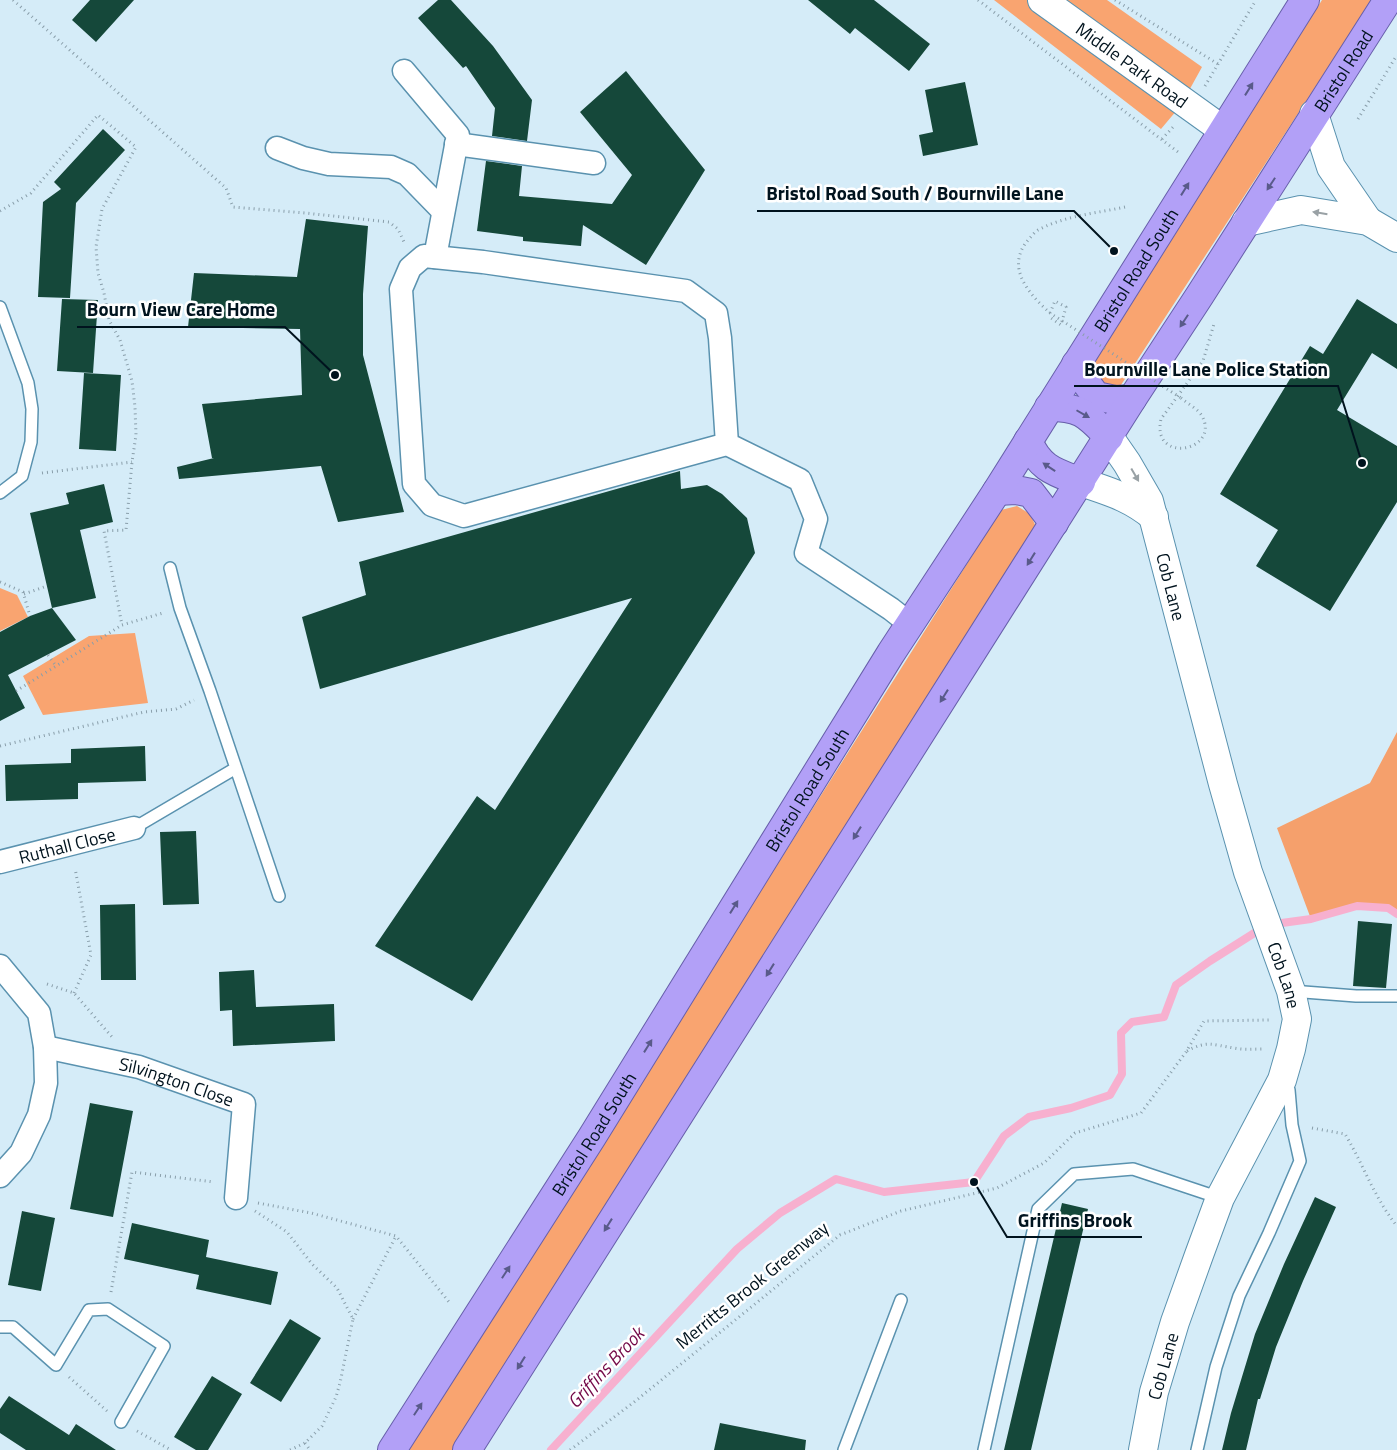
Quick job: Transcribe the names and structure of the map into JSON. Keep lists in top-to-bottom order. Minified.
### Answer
{"streets":{"highway":["Bristol Road","Bristol Road South"],"street":["Middle Park Road","Cob Lane","Ruthall Close","Silvington Close"],"path":["Merritts Brook Greenway"]},"crossings":[["Middle Park Road","Bristol Road South"],["Bristol Road South","Cob Lane"],["Cob Lane","Merritts Brook Greenway"]],"water":["Griffins Brook"],"places":["Bristol Road South / Bournville Lane","Bourn View Care Home","Bournville Lane Police Station","Griffins Brook"]}
